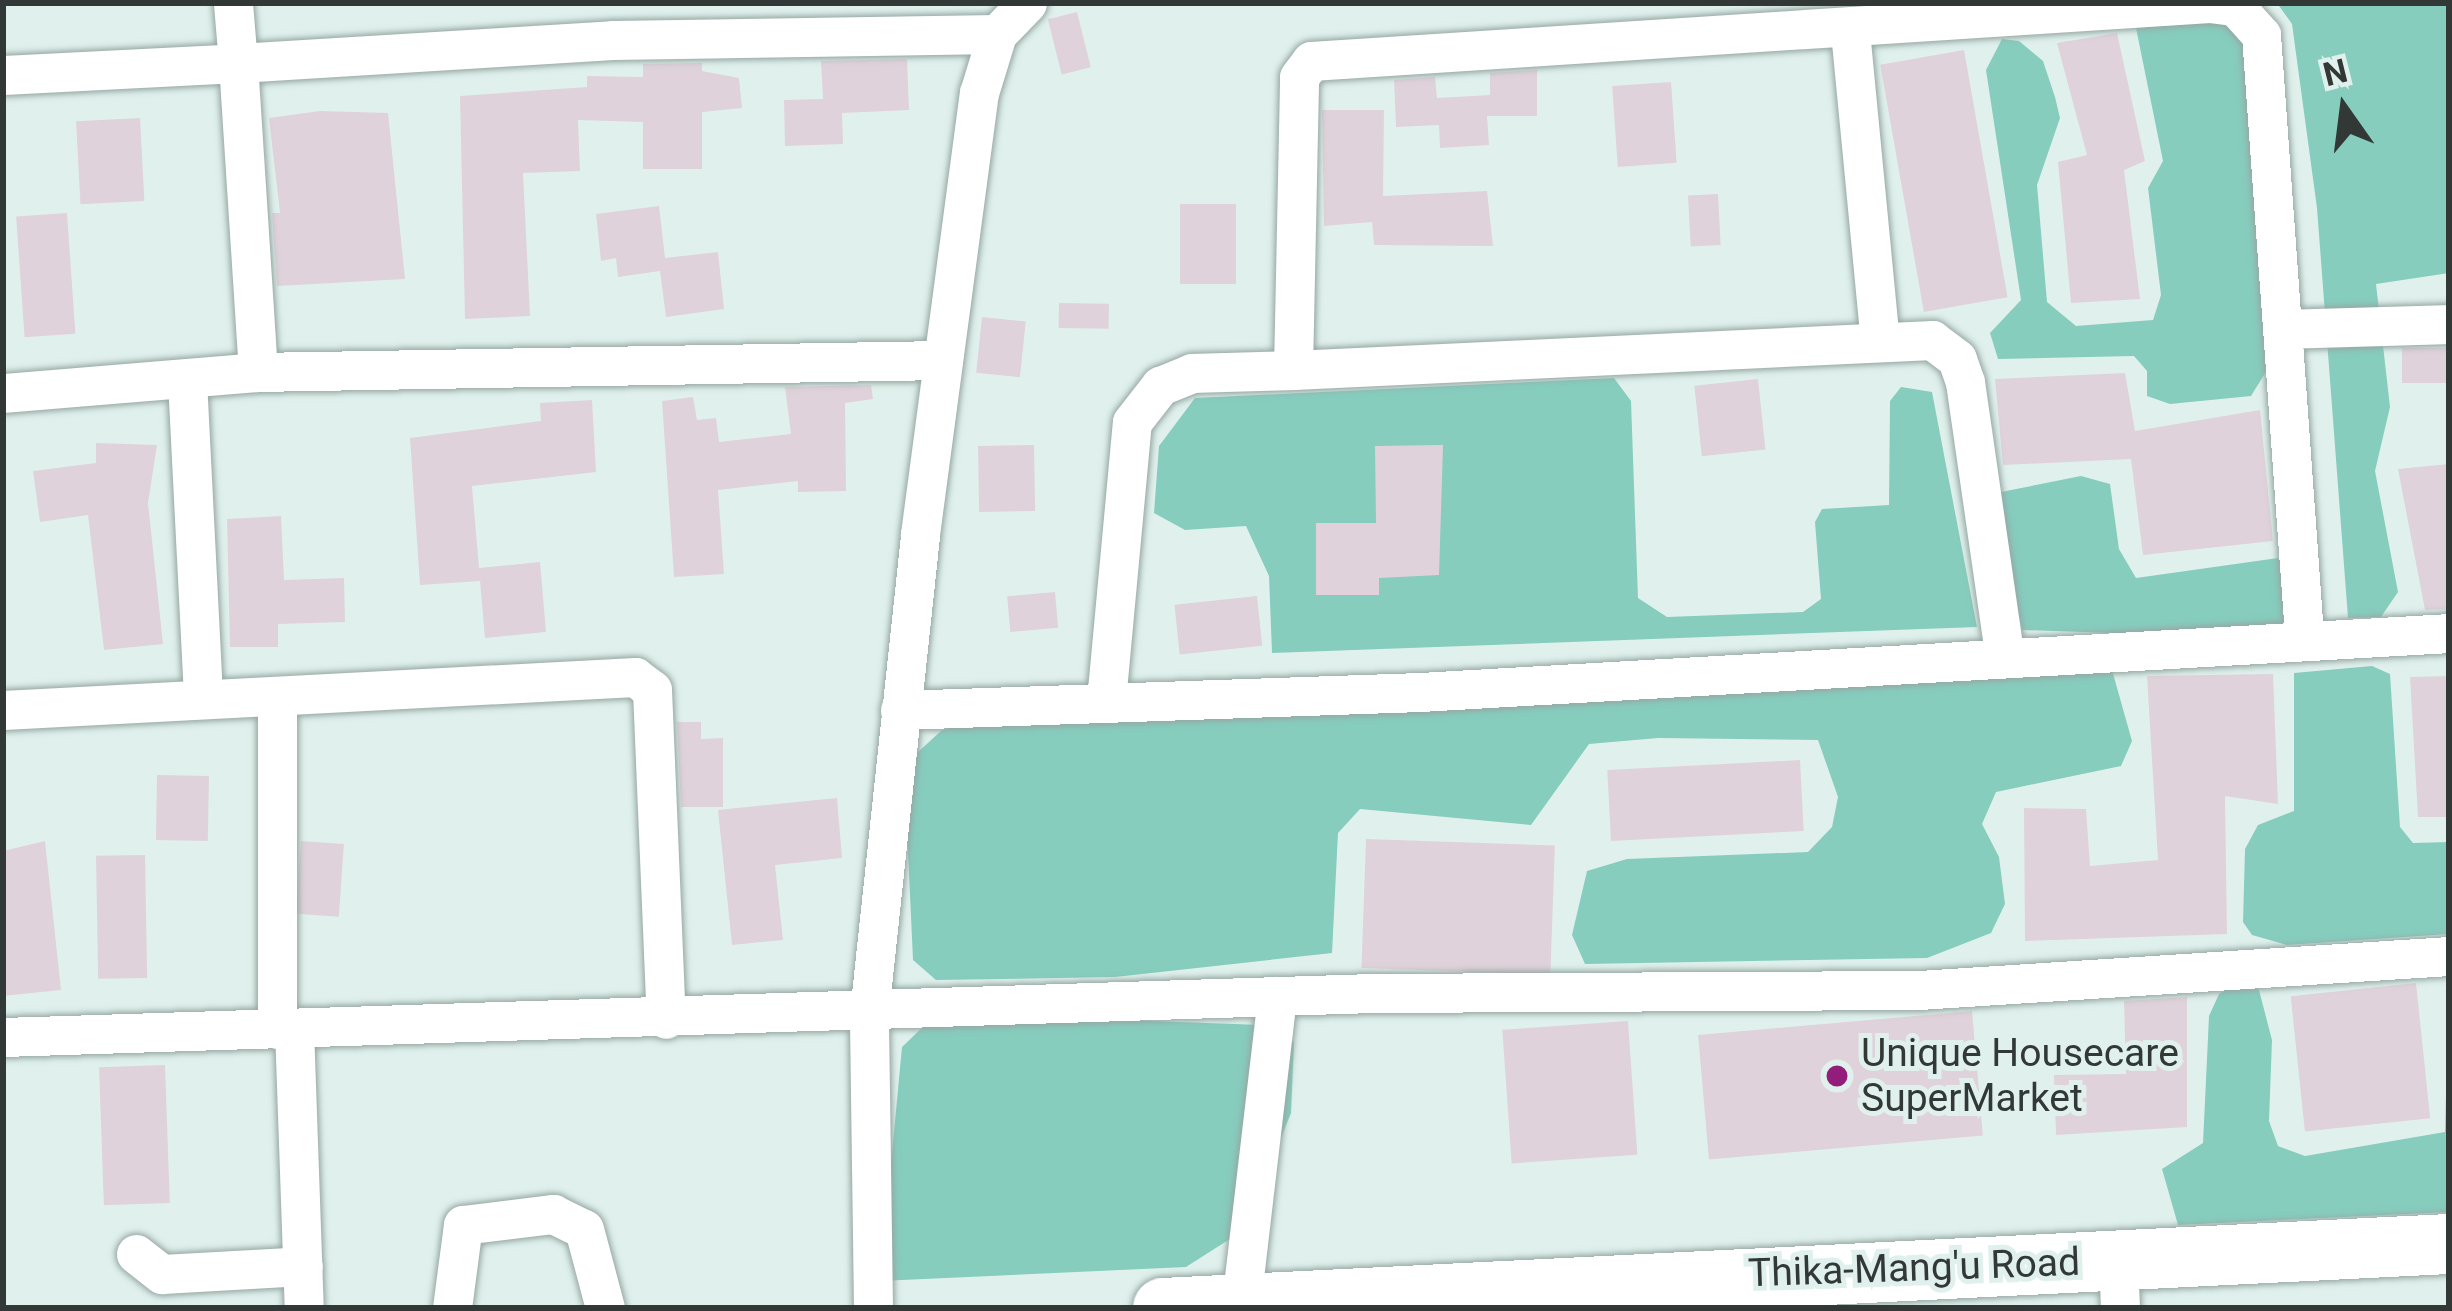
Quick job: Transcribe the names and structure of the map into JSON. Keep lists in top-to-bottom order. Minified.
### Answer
{"streets":{"highway":["Thika-Mang'u Road"]},"places":["Unique Housecare SuperMarket"],"north":"top"}
